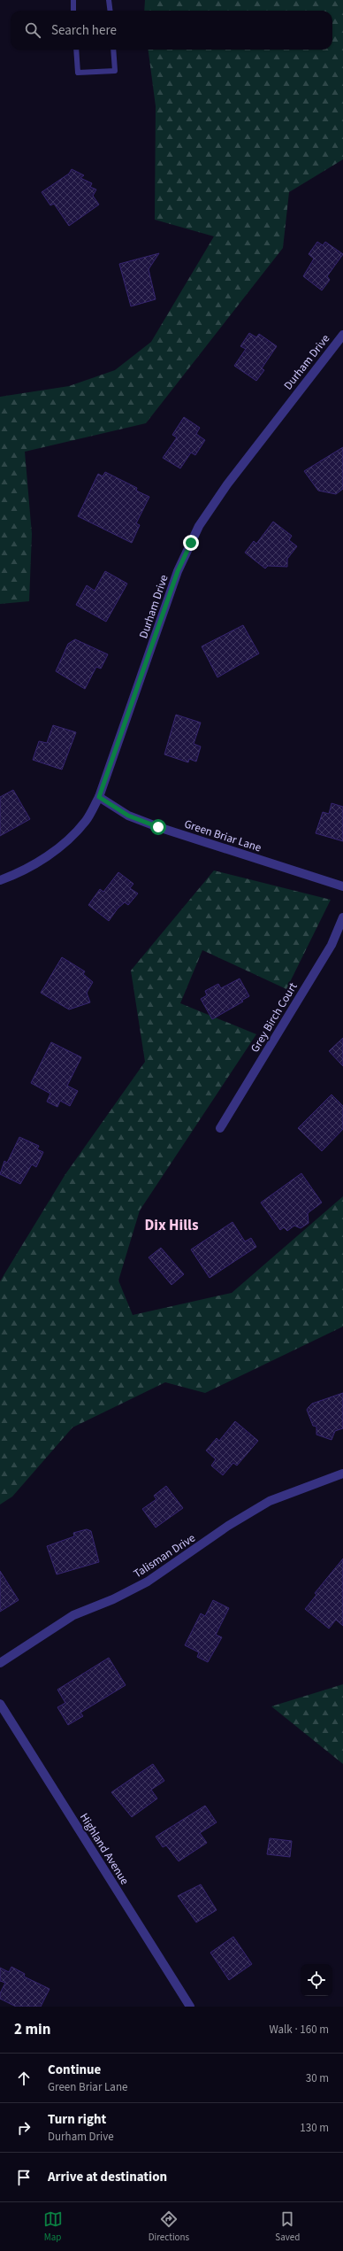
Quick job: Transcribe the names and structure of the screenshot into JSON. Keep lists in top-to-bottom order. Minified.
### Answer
{"streets":{"street":["Durham Drive","Green Briar Lane","Grey Birch Court","Talisman Drive","Highland Avenue"]},"crossings":[["Durham Drive","Green Briar Lane"]],"districts":["Dix Hills"],"page":{"search":"Search here","heading":["2 min","Walk · 160 m"],"list":[["Continue","Green Briar Lane","30 m"],["Turn right","Durham Drive","130 m"],"Arrive at destination"],"nav":["Map","Directions","Saved"]}}
